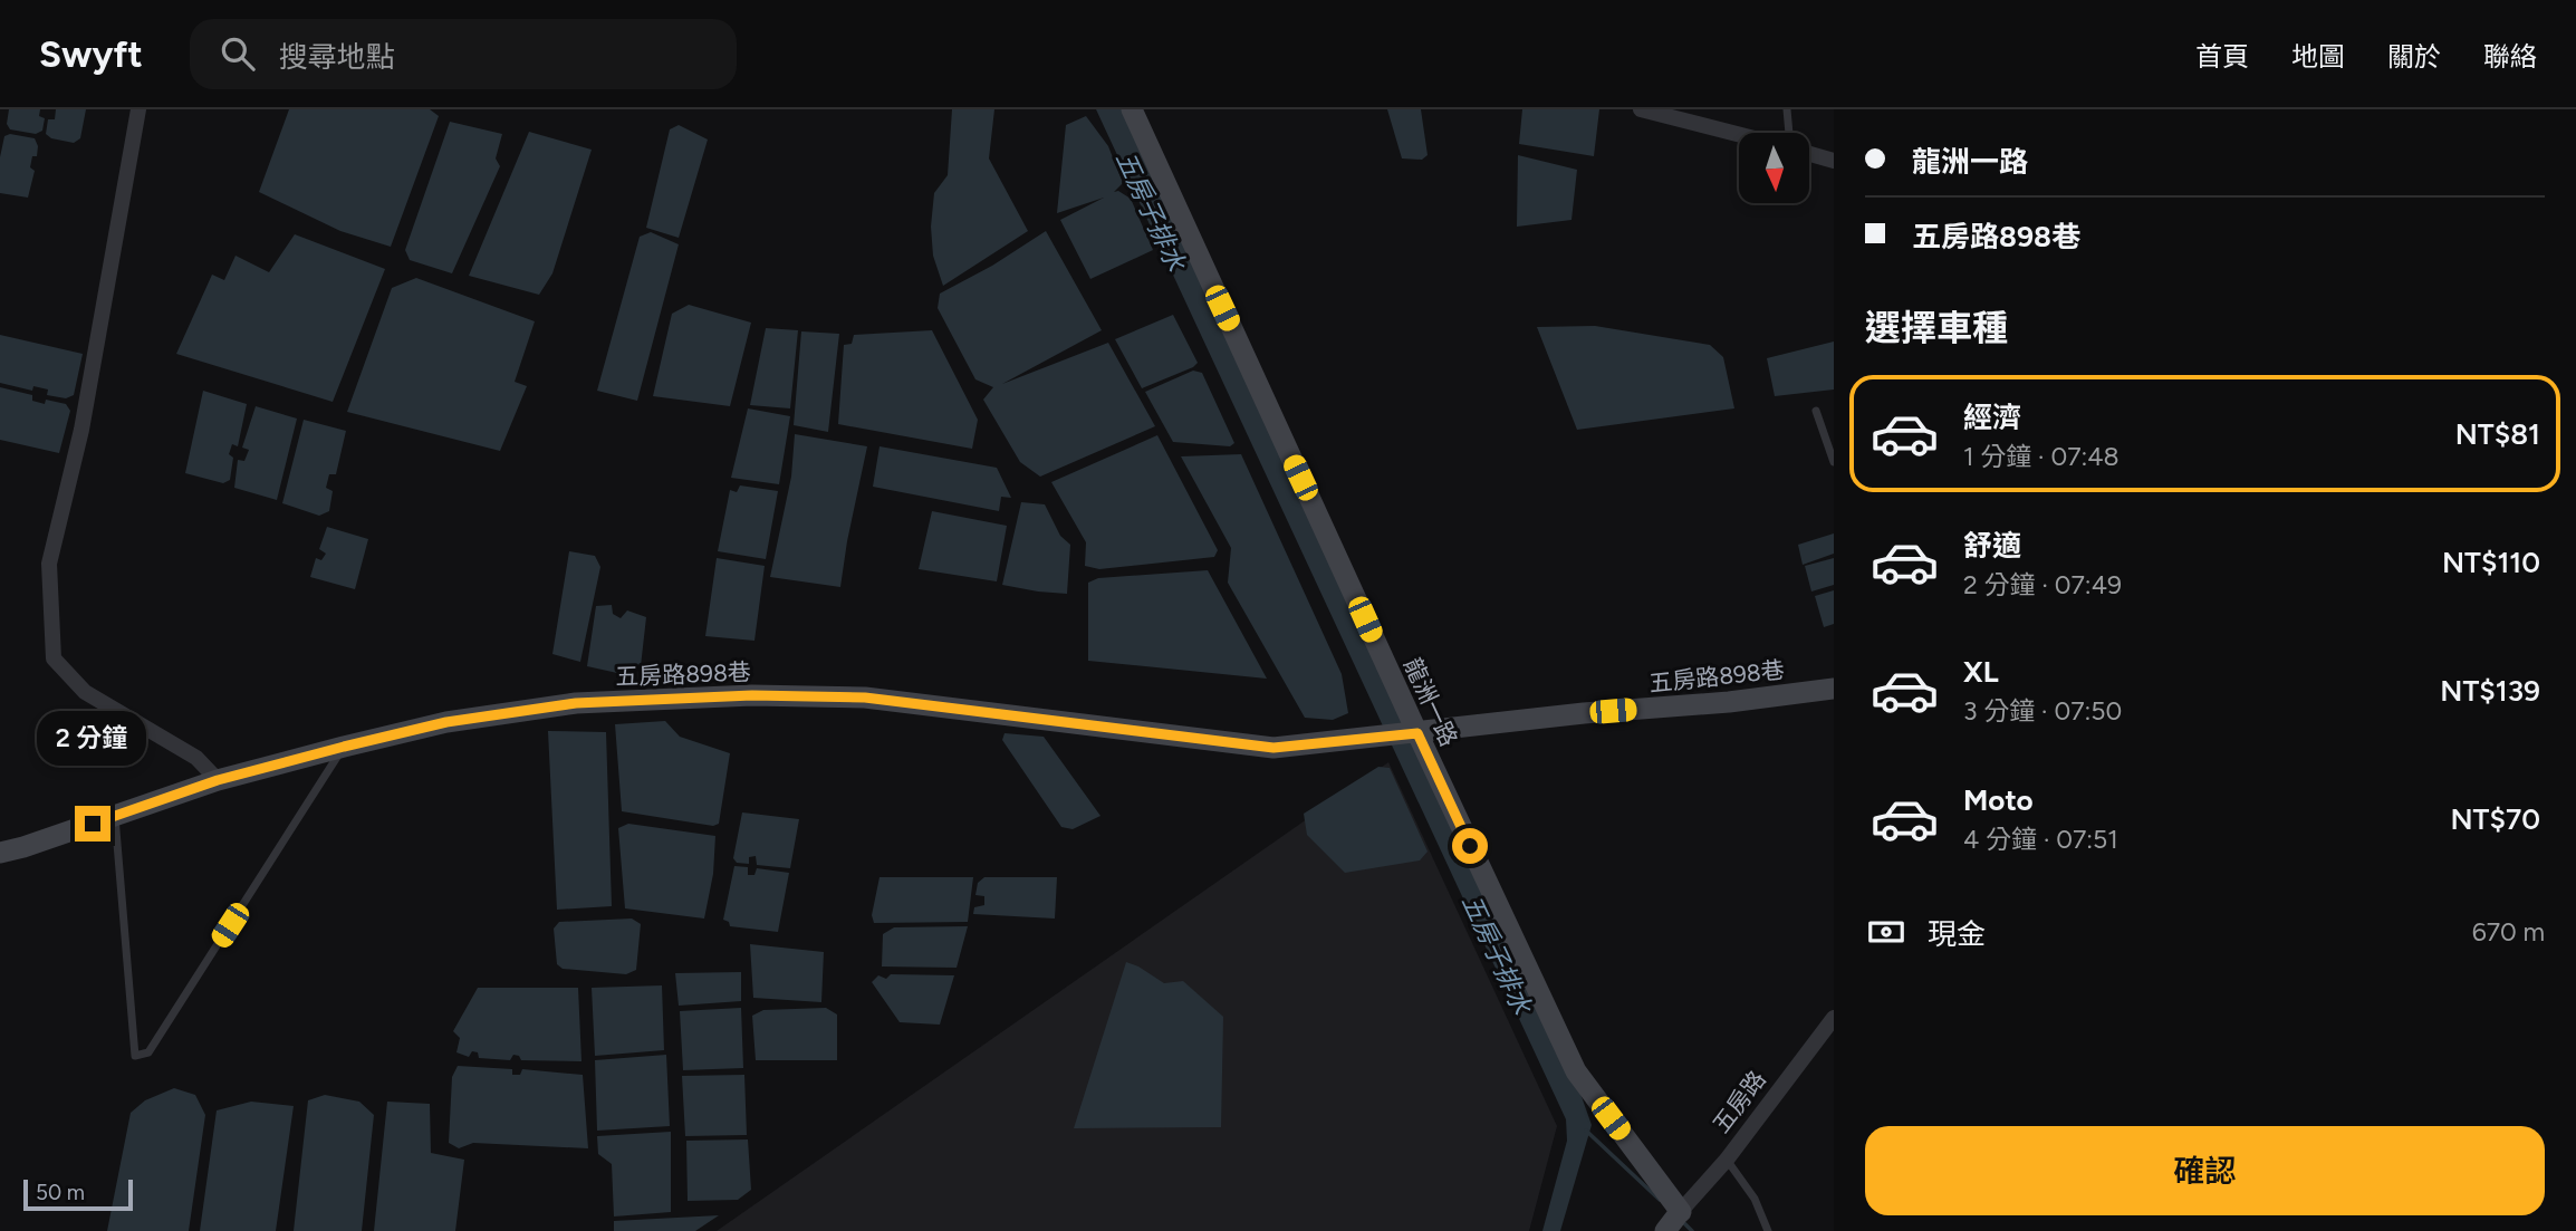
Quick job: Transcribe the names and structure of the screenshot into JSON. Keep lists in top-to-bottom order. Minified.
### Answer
{"streets":{"street":["五房路898巷","龍洲一路","五房路"]},"crossings":[["五房路898巷","龍洲一路"],["龍洲一路","五房路"]],"water":["五房子排水"],"scale_bar":"50 m","north":"bottom","page":{"header":"Swyft","search":"搜尋地點","nav":["首頁","地圖","關於","聯絡"],"banner":["龍洲一路","五房路898巷"],"heading":"選擇車種","list":[{"name":"經濟","note":"1 分鐘 · 07:48","value":"NT$81"},{"name":"舒適","note":"2 分鐘 · 07:49","value":"NT$110"},{"name":"XL","note":"3 分鐘 · 07:50","value":"NT$139"},{"name":"Moto","note":"4 分鐘 · 07:51","value":"NT$70"}],"bubble":"2 分鐘","pay":["現金","670 m"],"buttons":"確認","scale":"50 m"}}
